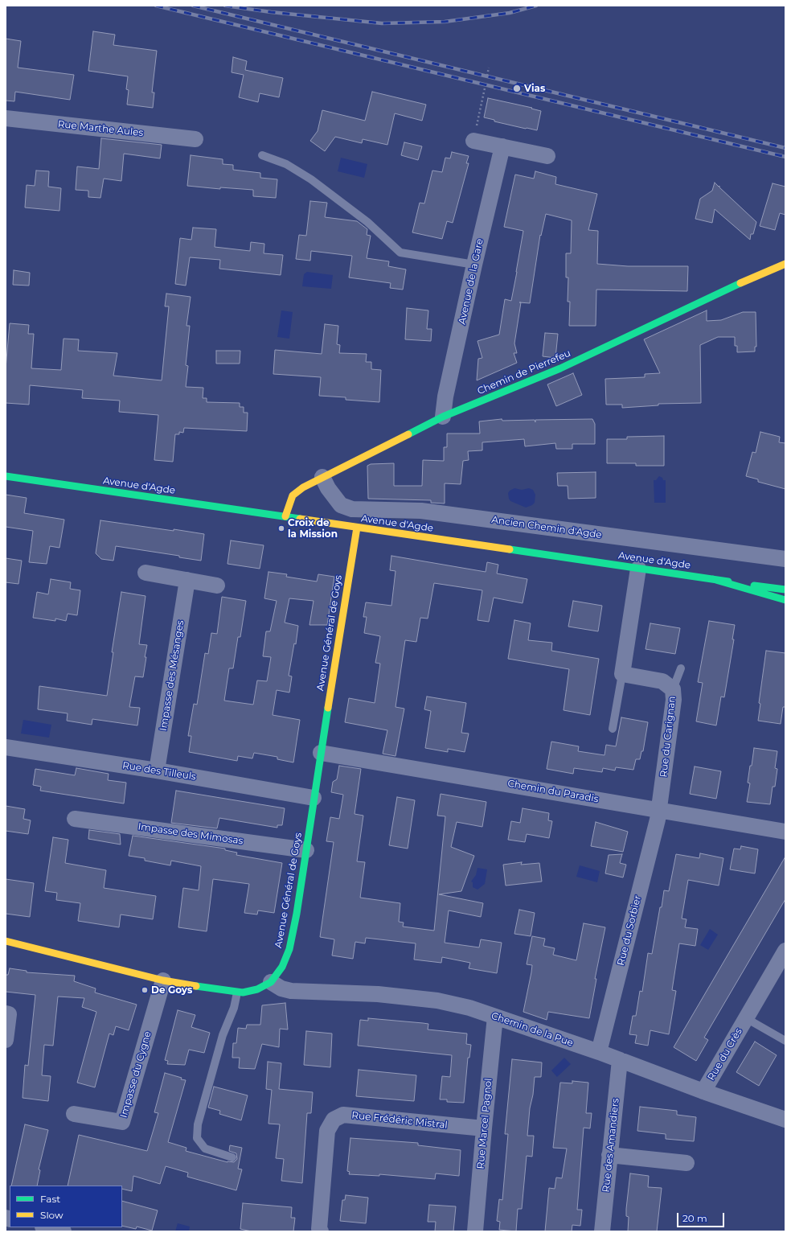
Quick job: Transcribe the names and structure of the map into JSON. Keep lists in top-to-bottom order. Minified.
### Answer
{"streets":{"main road":["Chemin de Pierrefeu","Avenue d'Agde","Avenue Général de Goys"],"street":["Rue Marthe Aules","Avenue de la Gare","Ancien Chemin d'Agde","Impasse des Mésanges","Rue du Carignan","Rue des Tilleuls","Chemin du Paradis","Impasse des Mimosas","Rue du Sorbier","Chemin de la Pue","Rue du Crès","Impasse du Cygne","Rue Frédéric Mistral","Rue Marcel Pagnol","Rue des Amandiers"]},"crossings":[["Avenue de la Gare","Chemin de Pierrefeu"],["Chemin de Pierrefeu","Avenue d'Agde"],["Chemin de Pierrefeu","Ancien Chemin d'Agde"],["Avenue d'Agde","Avenue Général de Goys"],["Avenue Général de Goys","Rue des Tilleuls"],["Avenue Général de Goys","Chemin du Paradis"],["Avenue Général de Goys","Impasse des Mimosas"],["Avenue Général de Goys","Chemin de la Pue"],["Avenue Général de Goys","Impasse du Cygne"],["Impasse des Mésanges","Rue des Tilleuls"],["Rue du Carignan","Chemin du Paradis"],["Rue du Carignan","Rue du Sorbier"],["Chemin du Paradis","Rue du Sorbier"],["Rue du Sorbier","Chemin de la Pue"],["Chemin de la Pue","Rue du Crès"],["Chemin de la Pue","Rue Marcel Pagnol"],["Chemin de la Pue","Rue des Amandiers"],["Rue Frédéric Mistral","Rue Marcel Pagnol"]],"places":["Vias","Croix de la Mission","De Goys"],"legend":["Fast","Slow"],"scale_bar":"20 m"}
